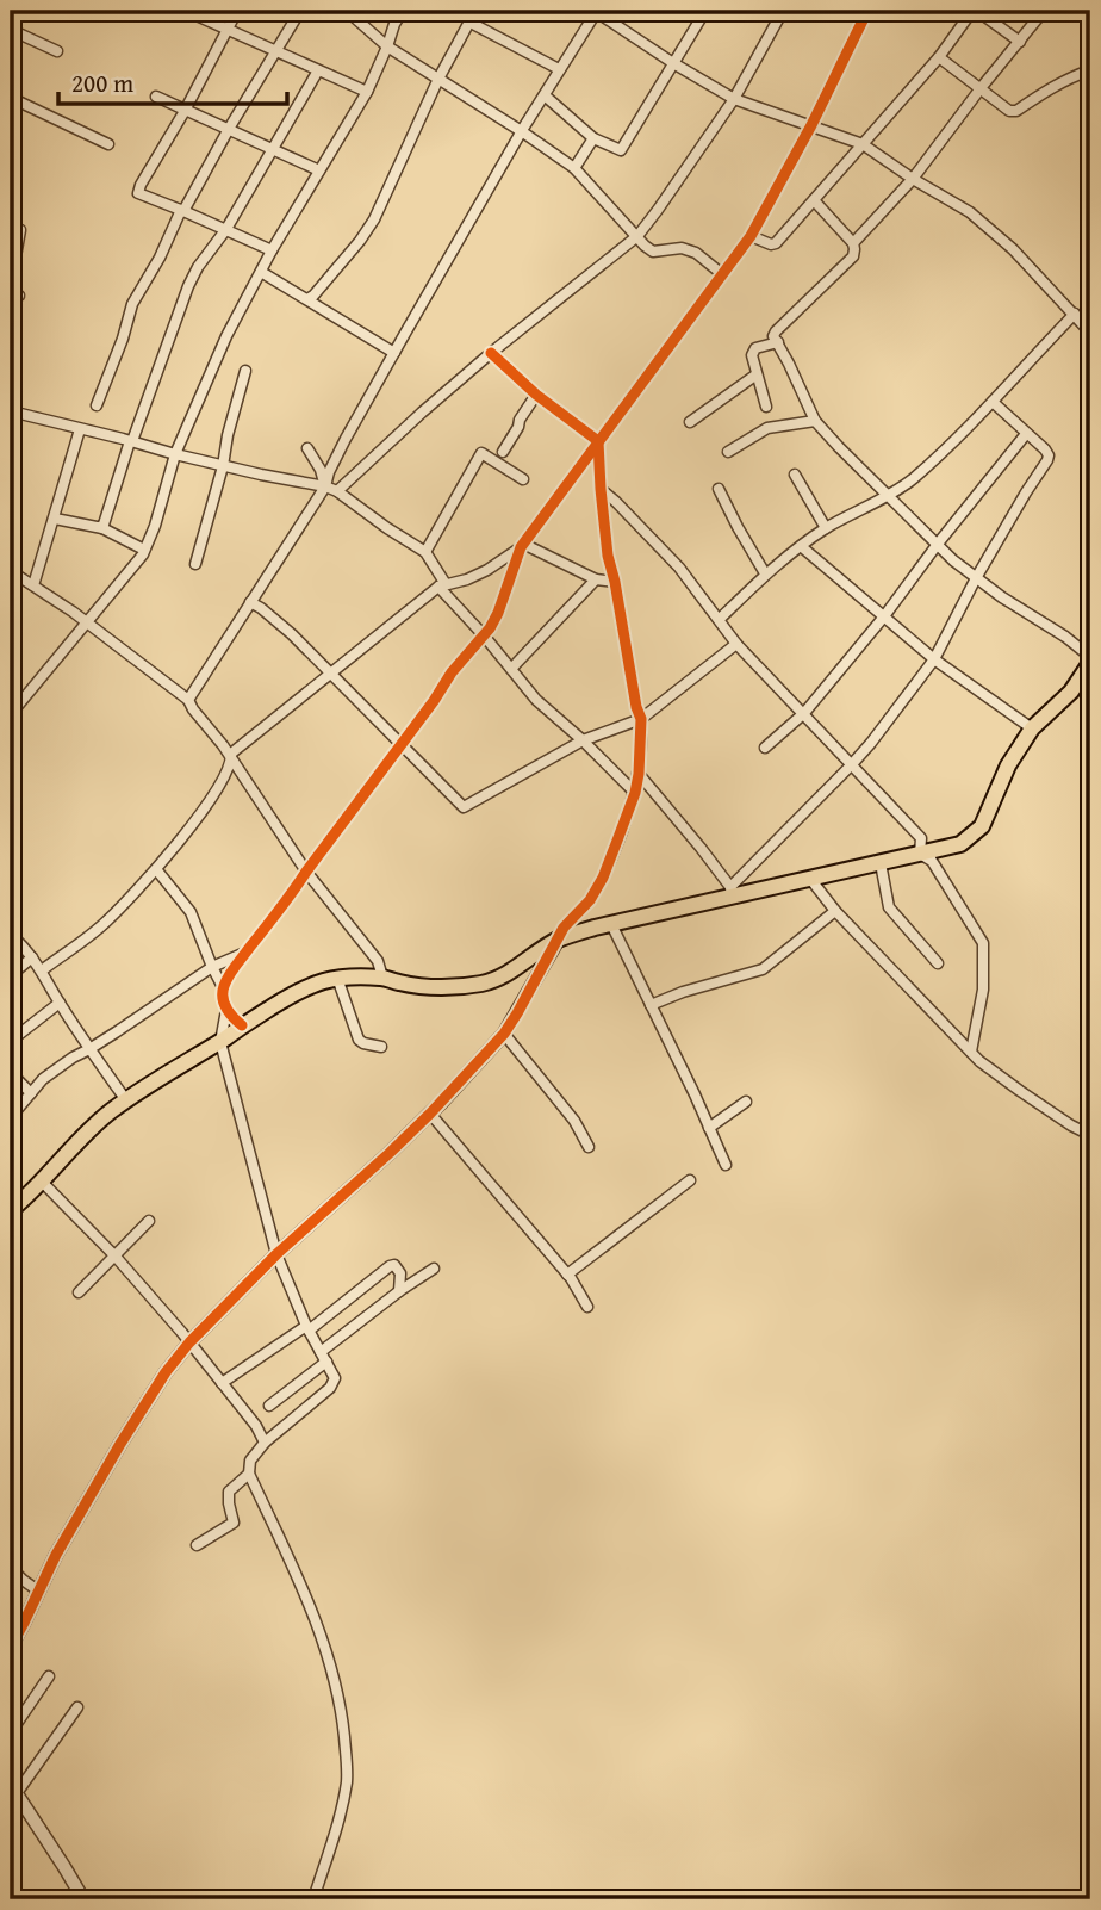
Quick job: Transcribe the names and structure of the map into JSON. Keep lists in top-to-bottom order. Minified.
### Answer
{"scale_bar":"200 m"}
